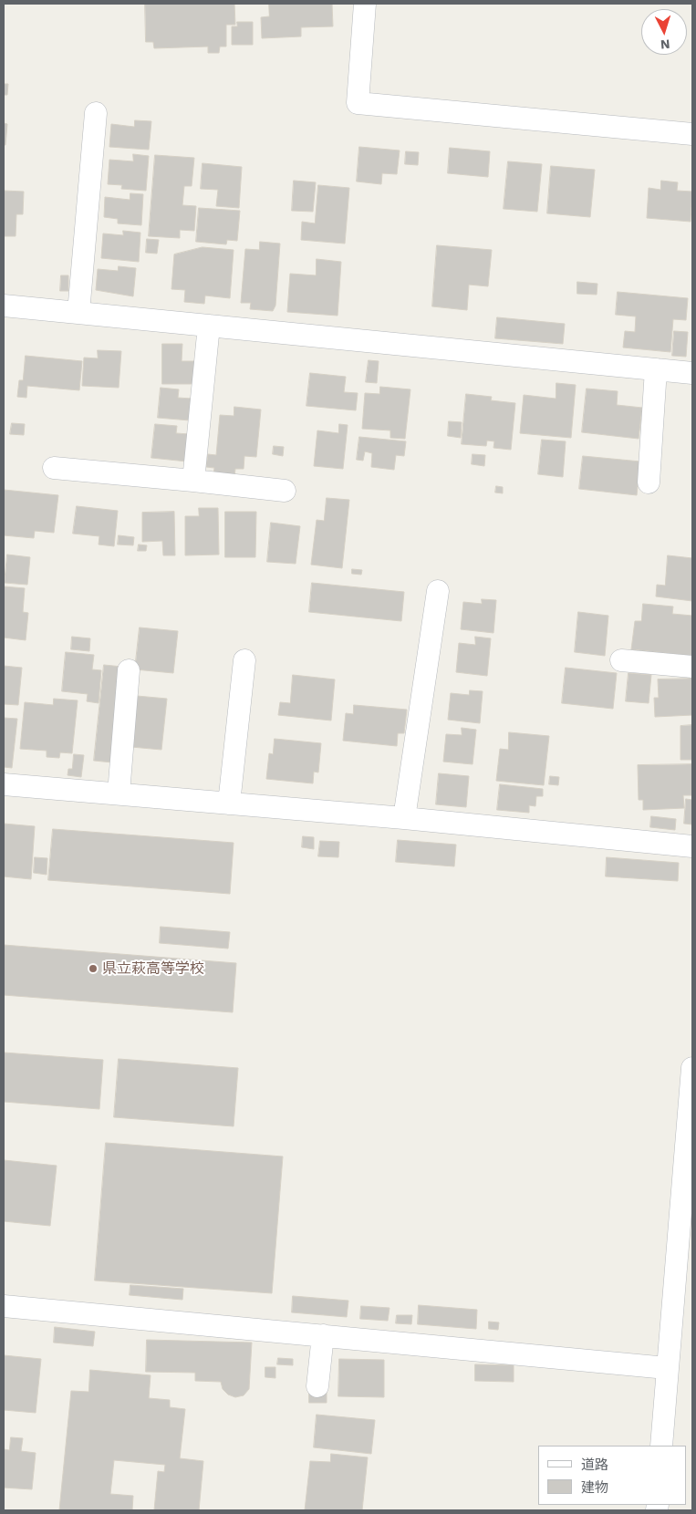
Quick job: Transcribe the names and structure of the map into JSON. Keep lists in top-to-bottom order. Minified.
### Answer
{"places":["県立萩高等学校"],"legend":["道路","建物"],"north":"bottom"}
